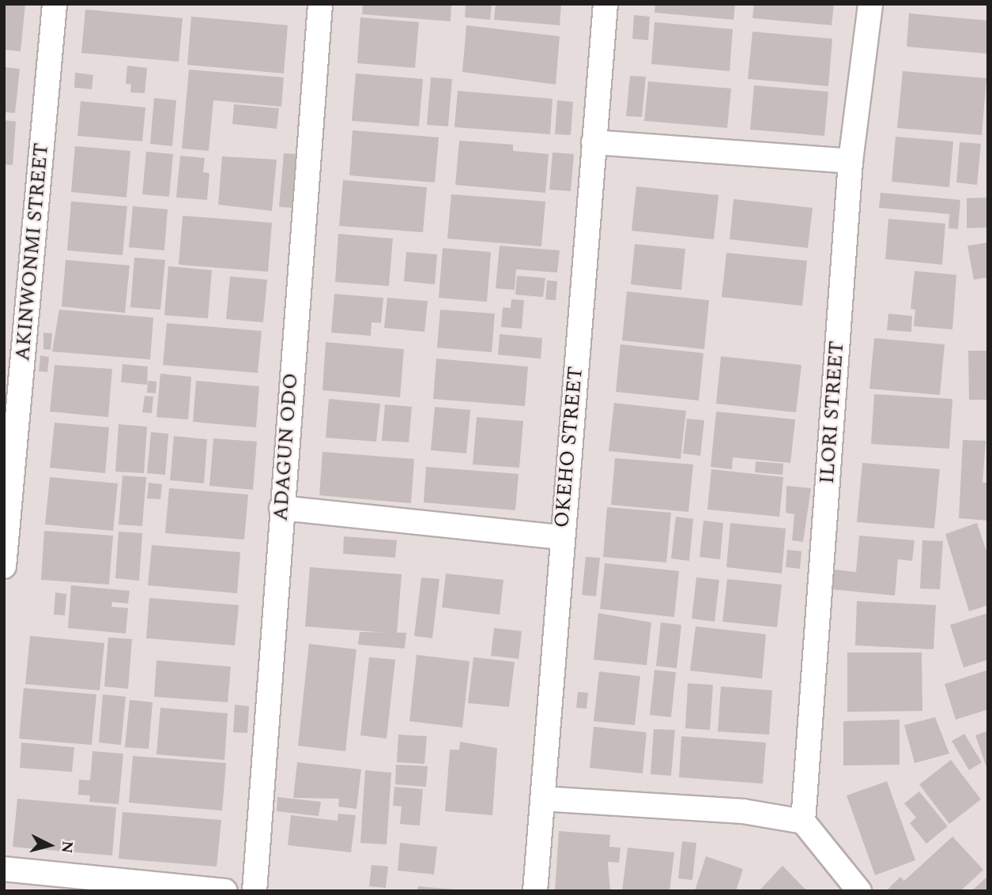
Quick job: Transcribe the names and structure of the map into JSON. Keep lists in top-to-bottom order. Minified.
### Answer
{"streets":{"street":["AKINWONMI STREET","ILORI STREET","ADAGUN ODO","OKEHO STREET"]},"north":"right"}
